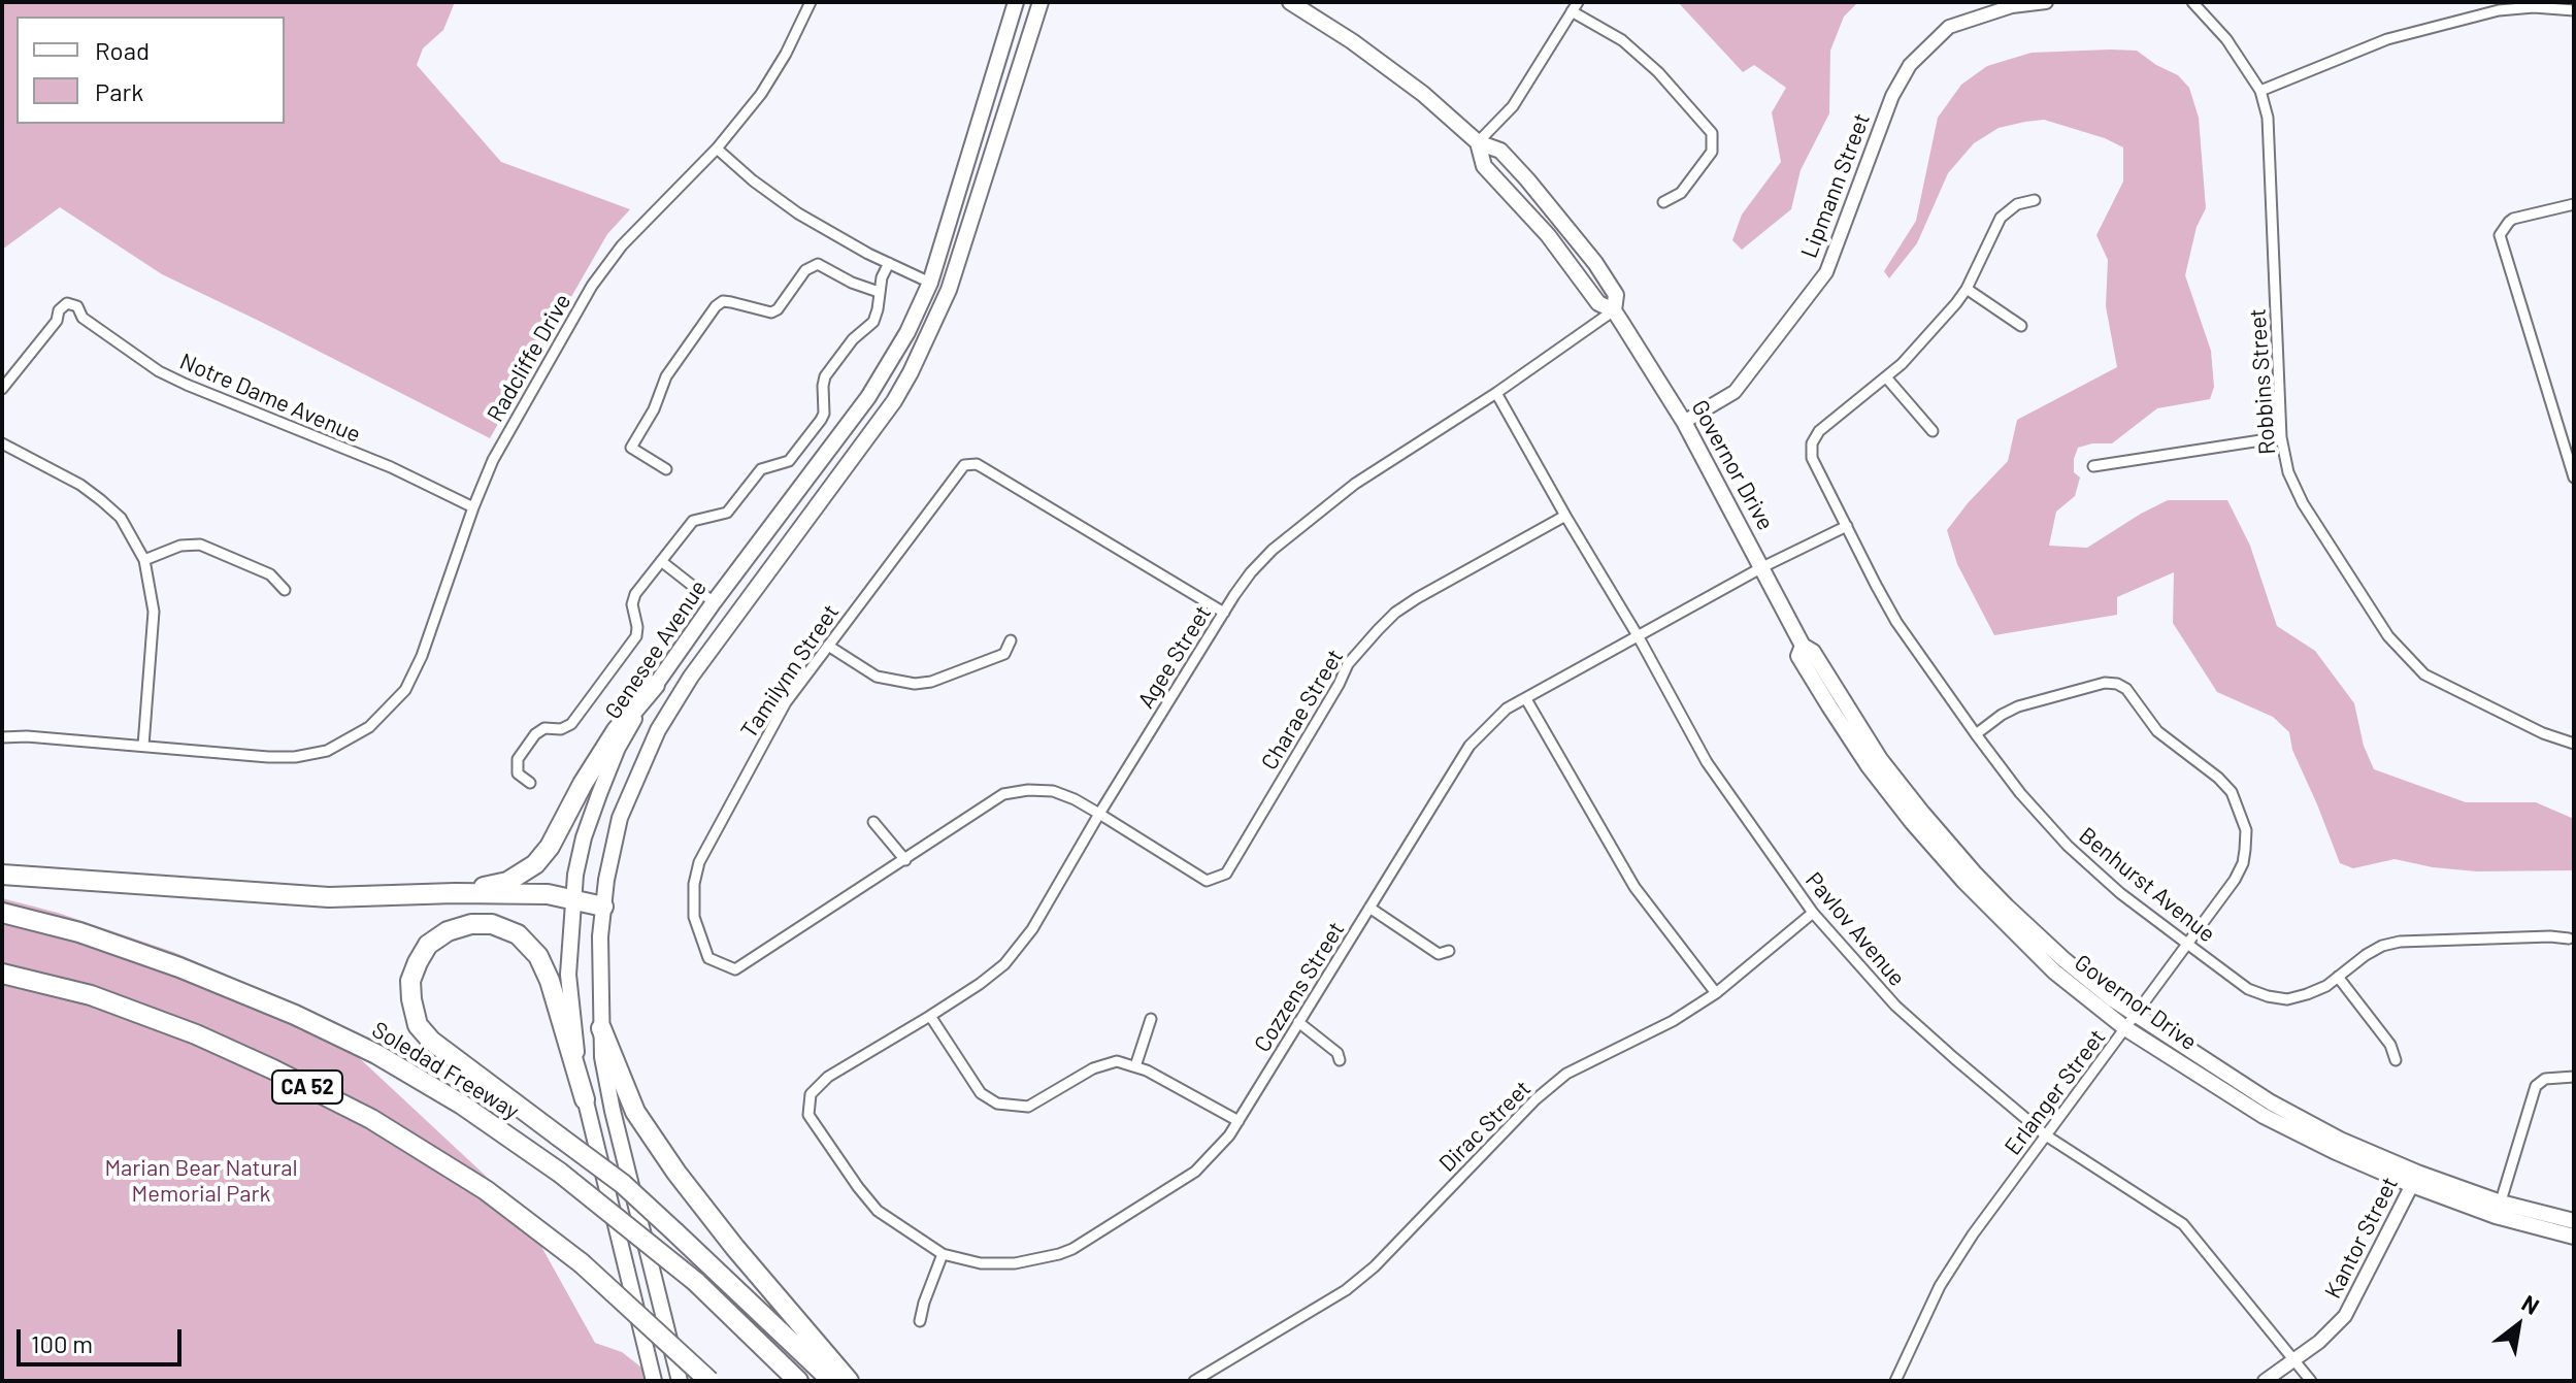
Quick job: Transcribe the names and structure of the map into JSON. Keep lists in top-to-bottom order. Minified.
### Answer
{"streets":{"highway":["Soledad Freeway","CA 52"],"main road":["Governor Drive","Genesee Avenue"],"street":["Lipmann Street","Radcliffe Drive","Robbins Street","Notre Dame Avenue","Agee Street","Tamilynn Street","Charae Street","Benhurst Avenue","Pavlov Avenue","Cozzens Street","Erlanger Street","Dirac Street","Kantor Street"]},"crossings":[["Lipmann Street","Governor Drive"],["Radcliffe Drive","Notre Dame Avenue"],["Governor Drive","Agee Street"],["Governor Drive","Cozzens Street"],["Governor Drive","Erlanger Street"],["Governor Drive","Kantor Street"],["Agee Street","Tamilynn Street"],["Agee Street","Charae Street"],["Agee Street","Pavlov Avenue"],["Agee Street","Cozzens Street"],["Charae Street","Pavlov Avenue"],["Benhurst Avenue","Cozzens Street"],["Benhurst Avenue","Erlanger Street"],["Pavlov Avenue","Cozzens Street"],["Pavlov Avenue","Erlanger Street"],["Pavlov Avenue","Dirac Street"],["Pavlov Avenue","Kantor Street"]],"parks":["Marian Bear Natural Memorial Park"],"legend":["Road","Park"],"scale_bar":"100 m","north":"top right"}
